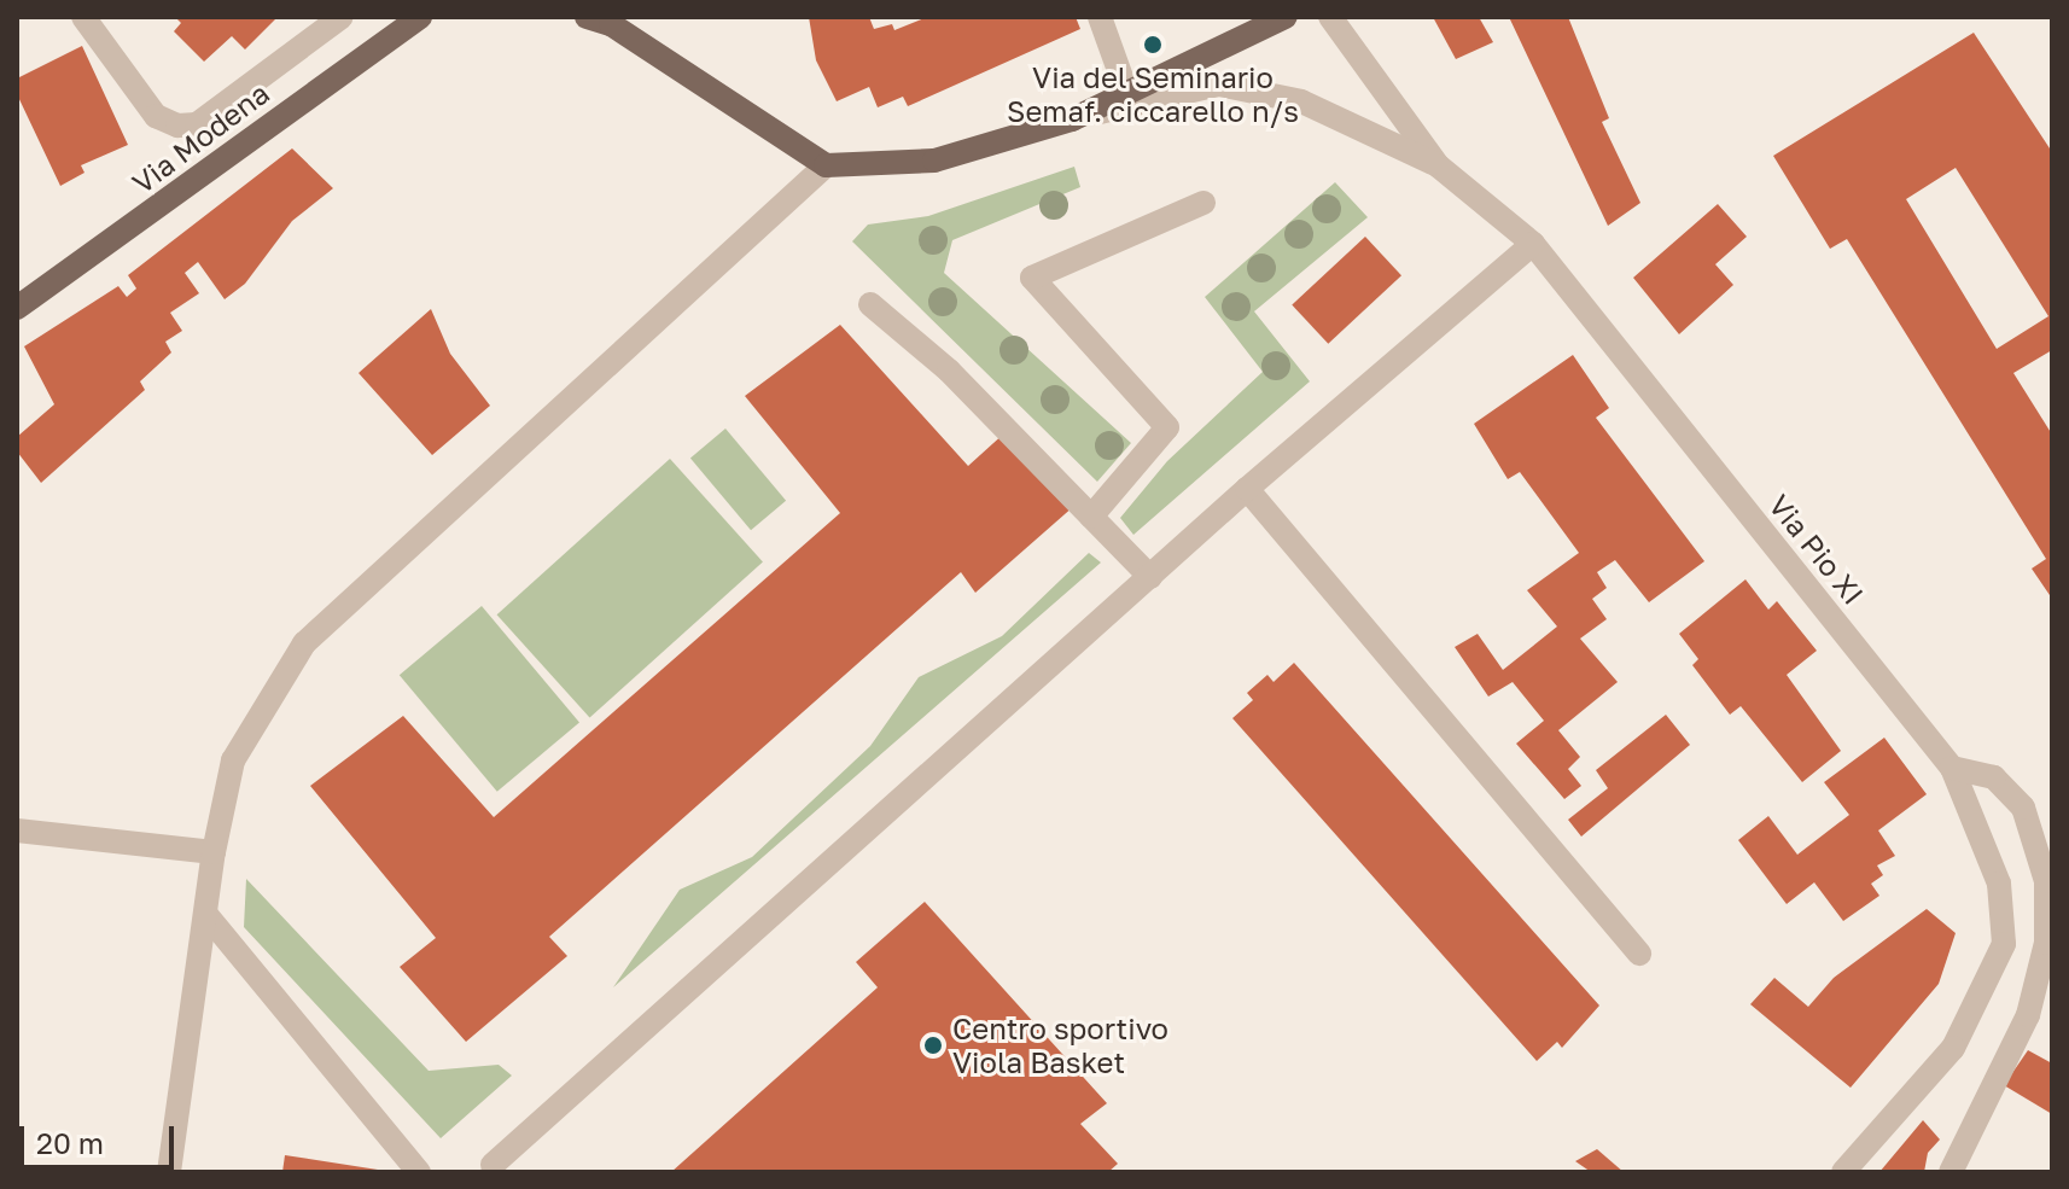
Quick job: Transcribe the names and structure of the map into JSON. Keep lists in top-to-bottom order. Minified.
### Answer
{"streets":{"main road":["Via Modena"],"street":["Via Pio XI"]},"places":["Via del Seminario Semaf. ciccarello n/s","Centro sportivo Viola Basket"],"scale_bar":"20 m"}
